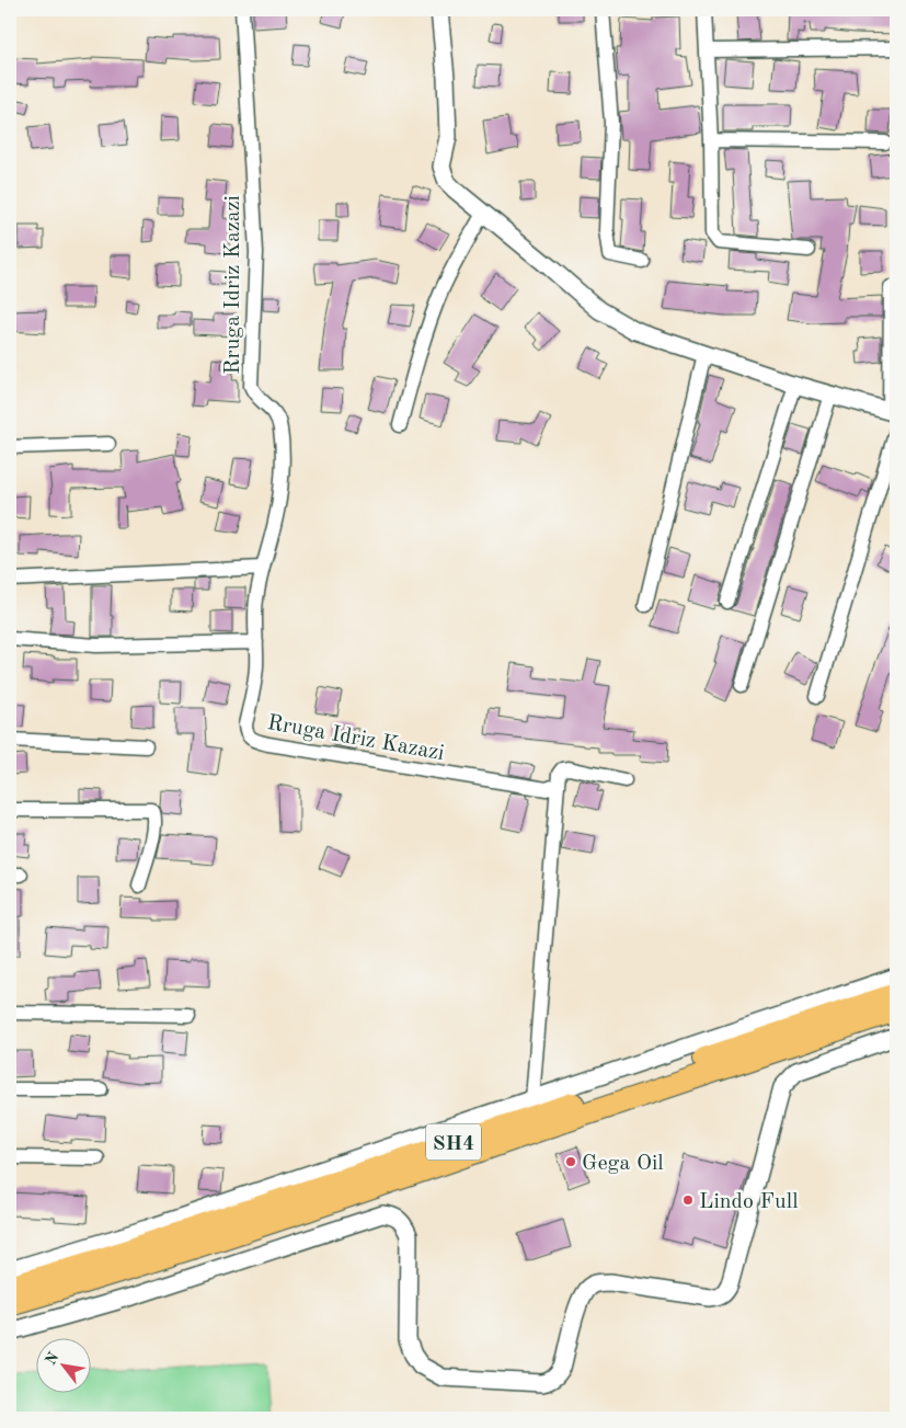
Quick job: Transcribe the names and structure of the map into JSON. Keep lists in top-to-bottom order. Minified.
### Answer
{"streets":{"highway":["SH4"],"street":["Rruga Idriz Kazazi"]},"places":["Gega Oil","Lindo Full"],"north":"top left"}
